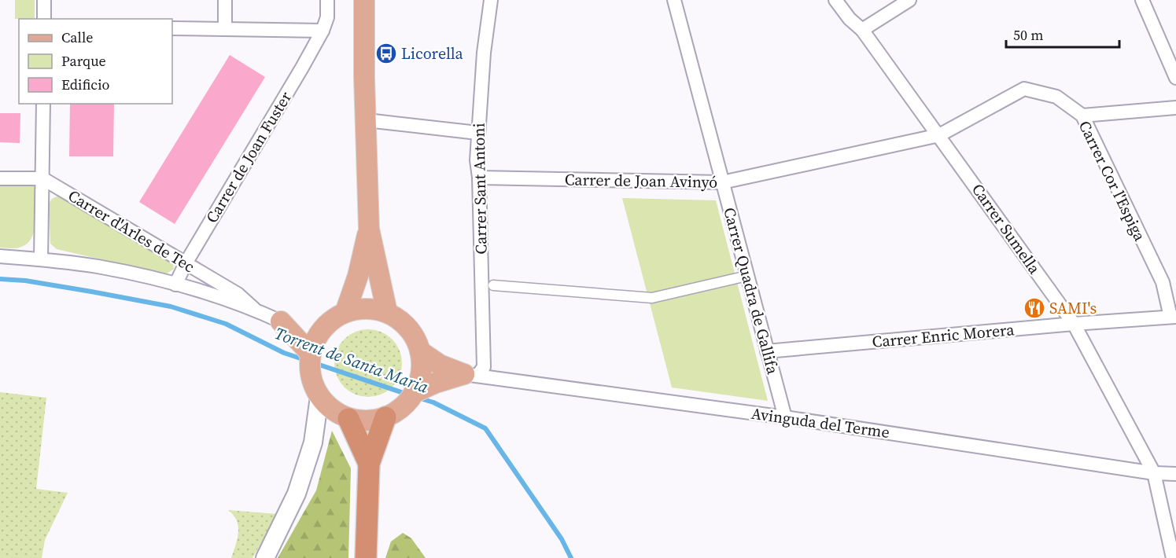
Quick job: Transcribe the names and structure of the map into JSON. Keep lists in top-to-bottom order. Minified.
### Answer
{"streets":{"street":["Carrer de Joan Fuster","Carrer de Joan Avinyó","Carrer Cor l'Espiga","Carrer Sant Antoni","Carrer Sumella","Carrer d'Arles de Tec","Carrer Quadra de Gallifa","Carrer Enric Morera","Avinguda del Terme"]},"crossings":[["Carrer de Joan Fuster","Carrer d'Arles de Tec"],["Carrer de Joan Avinyó","Carrer Cor l'Espiga"],["Carrer de Joan Avinyó","Carrer Sant Antoni"],["Carrer de Joan Avinyó","Carrer Sumella"],["Carrer de Joan Avinyó","Carrer Quadra de Gallifa"],["Carrer Cor l'Espiga","Carrer Sumella"],["Carrer Cor l'Espiga","Carrer Enric Morera"],["Carrer Sant Antoni","Avinguda del Terme"],["Carrer Sumella","Carrer Enric Morera"],["Carrer Sumella","Avinguda del Terme"],["Carrer Quadra de Gallifa","Carrer Enric Morera"],["Carrer Quadra de Gallifa","Avinguda del Terme"]],"water":["Torrent de Santa Maria"],"places":{"bus stop":["Licorella"],"restaurant":["SAMI's"]},"legend":["Calle","Parque","Edificio"],"scale_bar":"50 m"}
